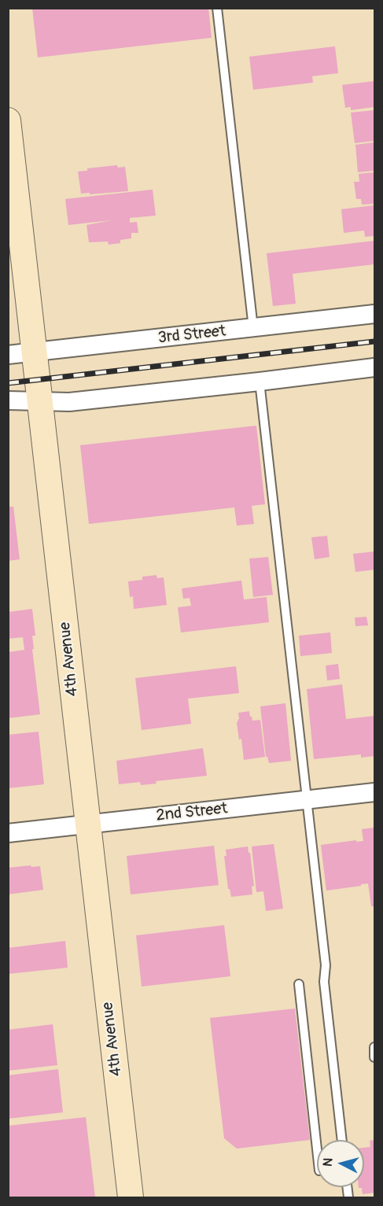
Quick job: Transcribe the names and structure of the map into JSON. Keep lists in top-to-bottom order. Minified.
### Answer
{"streets":{"main road":["4th Avenue"],"street":["3rd Street","2nd Street"]},"crossings":[["3rd Street","4th Avenue"],["4th Avenue","2nd Street"]],"north":"left"}
